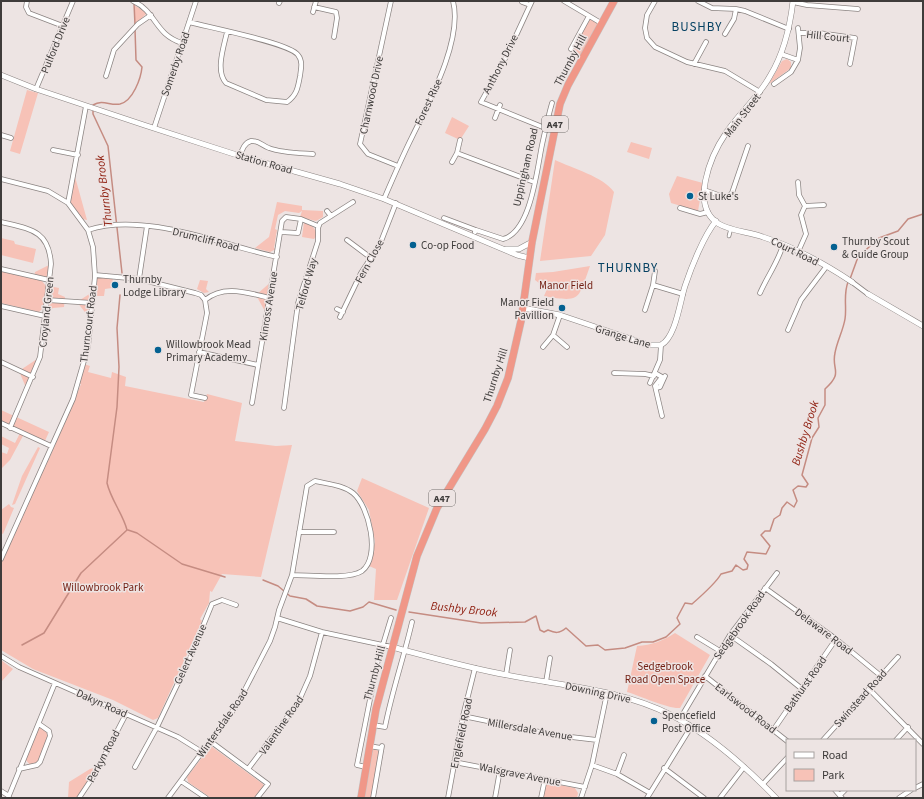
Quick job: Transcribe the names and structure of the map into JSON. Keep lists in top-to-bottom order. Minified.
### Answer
{"streets":{"highway":["Thurnby Hill","A47"],"street":["Hill Court","Pulford Drive","Somerby Road","Anthony Drive","Charnwood Drive","Forest Rise","Main Street","Station Road","Uppingham Road","Drumcliff Road","Court Road","Fern Close","Telford Way","Kinross Avenue","Croyland Green","Thurncourt Road","Grange Lane","Sedgebrook Road","Delaware Road","Gelert Avenue","Bathurst Road","Downing Drive","Swinstead Road","Dakyn Road","Earlswood Road","Wintersdale Road","Valentine Road","Millersdale Avenue","Englefield Road","Perkyn Road","Walsgrave Avenue"]},"crossings":[["Pulford Drive","Station Road"],["Thurnby Hill","A47"],["Thurnby Hill","Station Road"],["Thurnby Hill","Grange Lane"],["Thurnby Hill","Downing Drive"],["Somerby Road","Station Road"],["Anthony Drive","Uppingham Road"],["Charnwood Drive","Forest Rise"],["Forest Rise","Station Road"],["Main Street","Court Road"],["Main Street","Grange Lane"],["Station Road","Fern Close"],["Drumcliff Road","Kinross Avenue"],["Drumcliff Road","Thurncourt Road"],["Court Road","Grange Lane"],["Telford Way","Kinross Avenue"],["Sedgebrook Road","Delaware Road"],["Sedgebrook Road","Downing Drive"],["Sedgebrook Road","Earlswood Road"],["Delaware Road","Bathurst Road"],["Delaware Road","Swinstead Road"],["Gelert Avenue","Dakyn Road"],["Bathurst Road","Earlswood Road"],["Downing Drive","Englefield Road"],["Dakyn Road","Wintersdale Road"],["Dakyn Road","Perkyn Road"],["Millersdale Avenue","Englefield Road"],["Englefield Road","Walsgrave Avenue"]],"districts":["BUSHBY","THURNBY"],"water":["Thurnby Brook","Bushby Brook"],"parks":["Manor Field","Willowbrook Park","Sedgebrook Road Open Space"],"places":["St Luke's","Co-op Food","Thurnby Scout & Guide Group","Thurnby Lodge Library","Manor Field Pavillion","Willowbrook Mead Primary Academy","Spencefield Post Office"],"legend":["Road","Park"]}
